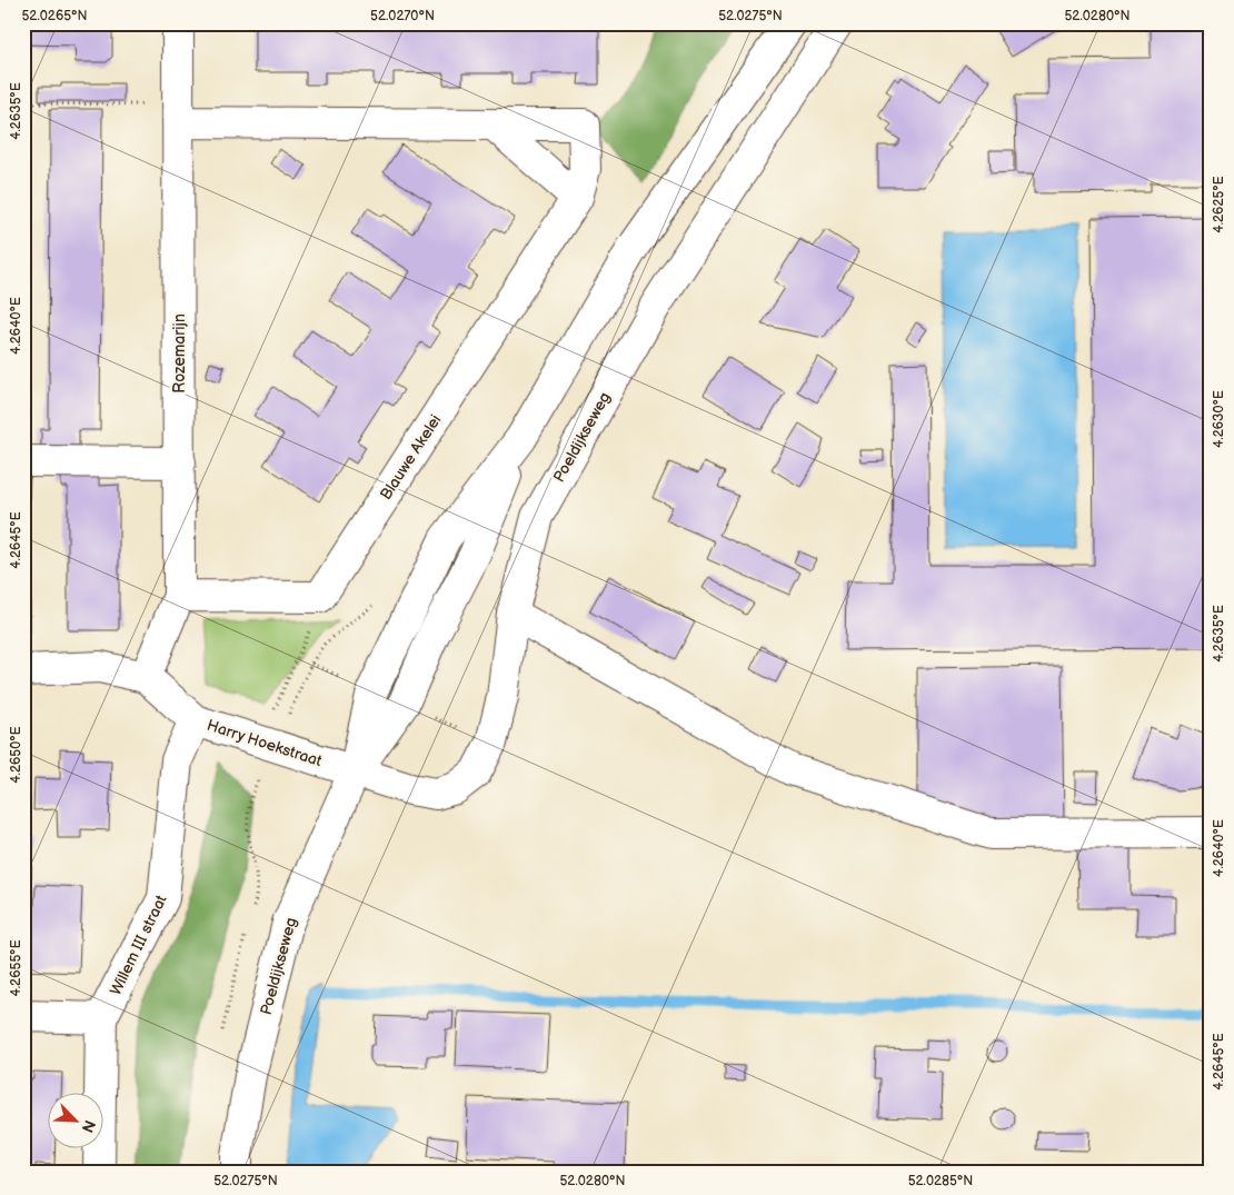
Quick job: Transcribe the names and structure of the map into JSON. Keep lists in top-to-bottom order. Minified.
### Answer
{"streets":{"street":["Rozemarijn","Poeldijkseweg","Blauwe Akelei","Harry Hoekstraat","Willem III straat"]},"crossings":[["Rozemarijn","Blauwe Akelei"],["Rozemarijn","Harry Hoekstraat"],["Poeldijkseweg","Harry Hoekstraat"],["Harry Hoekstraat","Willem III straat"]],"north":"bottom right","coordinates":["52.0265°N","52.0270°N","52.0275°N","52.0280°N","4.2635°E","4.2625°E","4.2640°E","4.2630°E","4.2645°E","4.2650°E","4.2655°E","52.0285°N"]}
